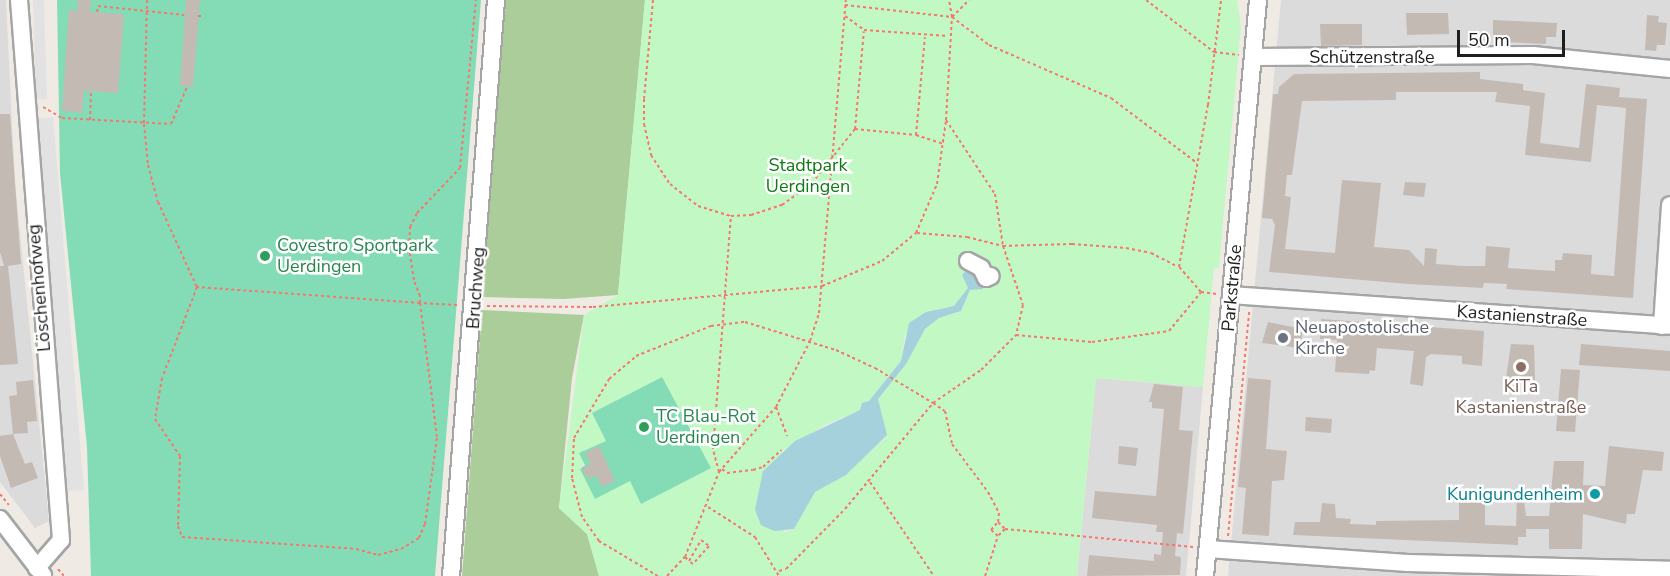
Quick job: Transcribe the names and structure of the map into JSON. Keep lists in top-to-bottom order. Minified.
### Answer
{"streets":{"street":["Schützenstraße","Löschenhofweg","Bruchweg","Parkstraße","Kastanienstraße"]},"crossings":[["Schützenstraße","Parkstraße"],["Parkstraße","Kastanienstraße"]],"parks":["Stadtpark Uerdingen"],"places":["Covestro Sportpark Uerdingen","Neuapostolische Kirche","KiTa Kastanienstraße","TC Blau-Rot Uerdingen","Kunigundenheim"],"scale_bar":"50 m"}
